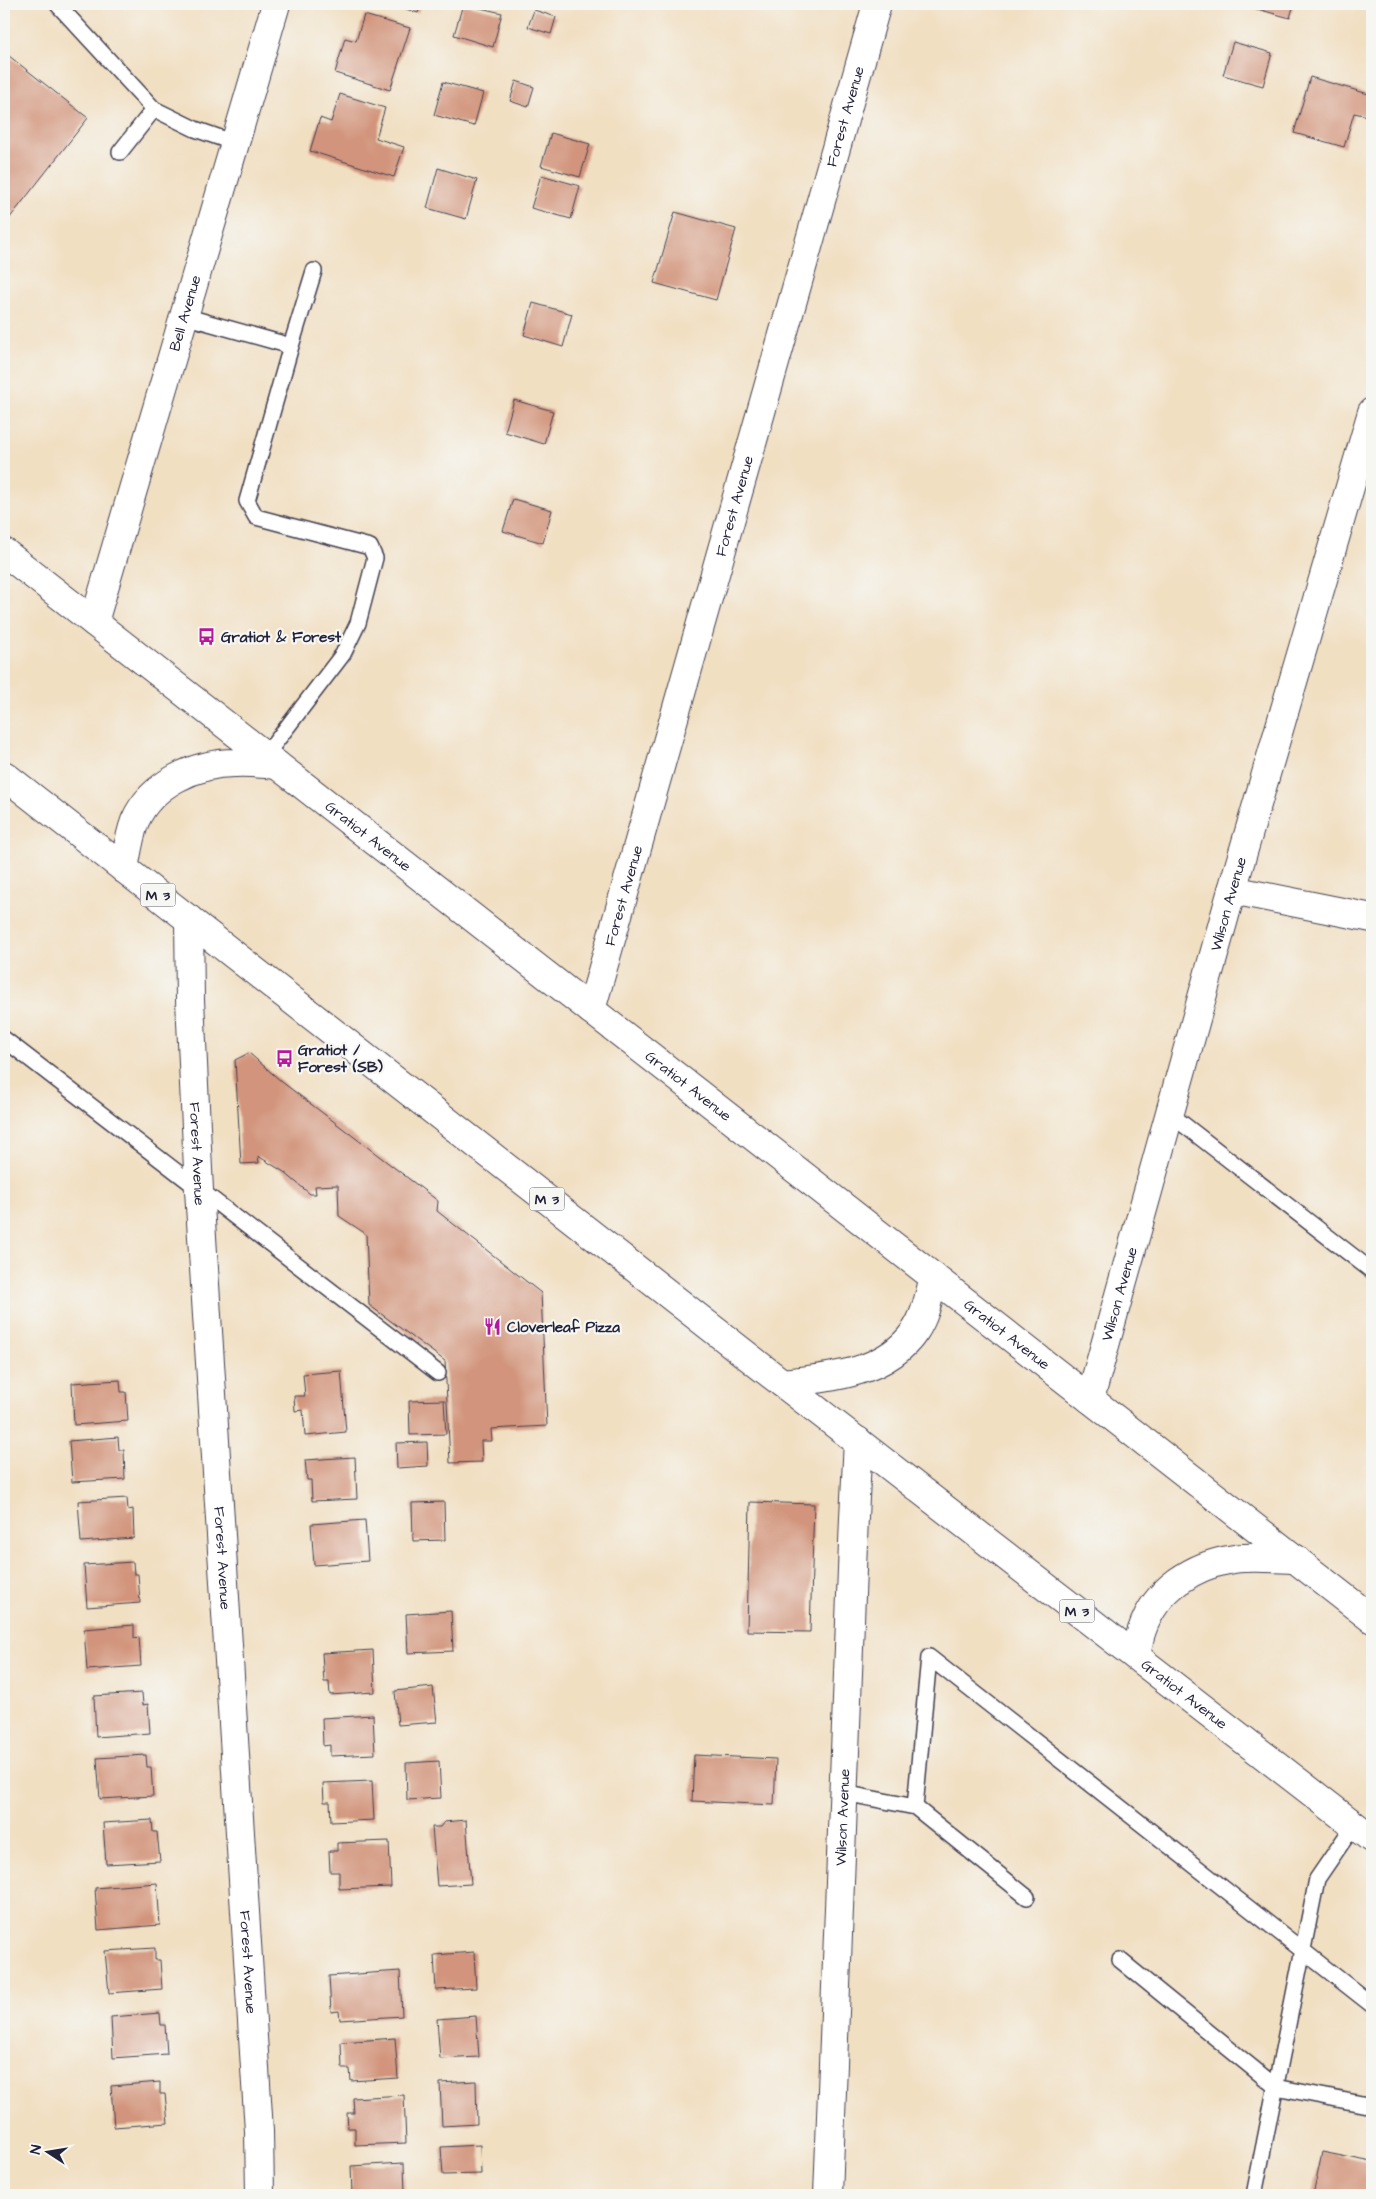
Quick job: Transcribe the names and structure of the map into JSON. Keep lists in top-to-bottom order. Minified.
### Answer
{"streets":{"street":["Forest Avenue","Bell Avenue","Gratiot Avenue","M 3","Wilson Avenue"]},"crossings":[["Forest Avenue","Gratiot Avenue"],["Bell Avenue","Gratiot Avenue"],["Gratiot Avenue","Wilson Avenue"]],"places":{"bus stop":["Gratiot & Forest","Gratiot / Forest (SB)"],"restaurant":["Cloverleaf Pizza"]},"north":"left"}
